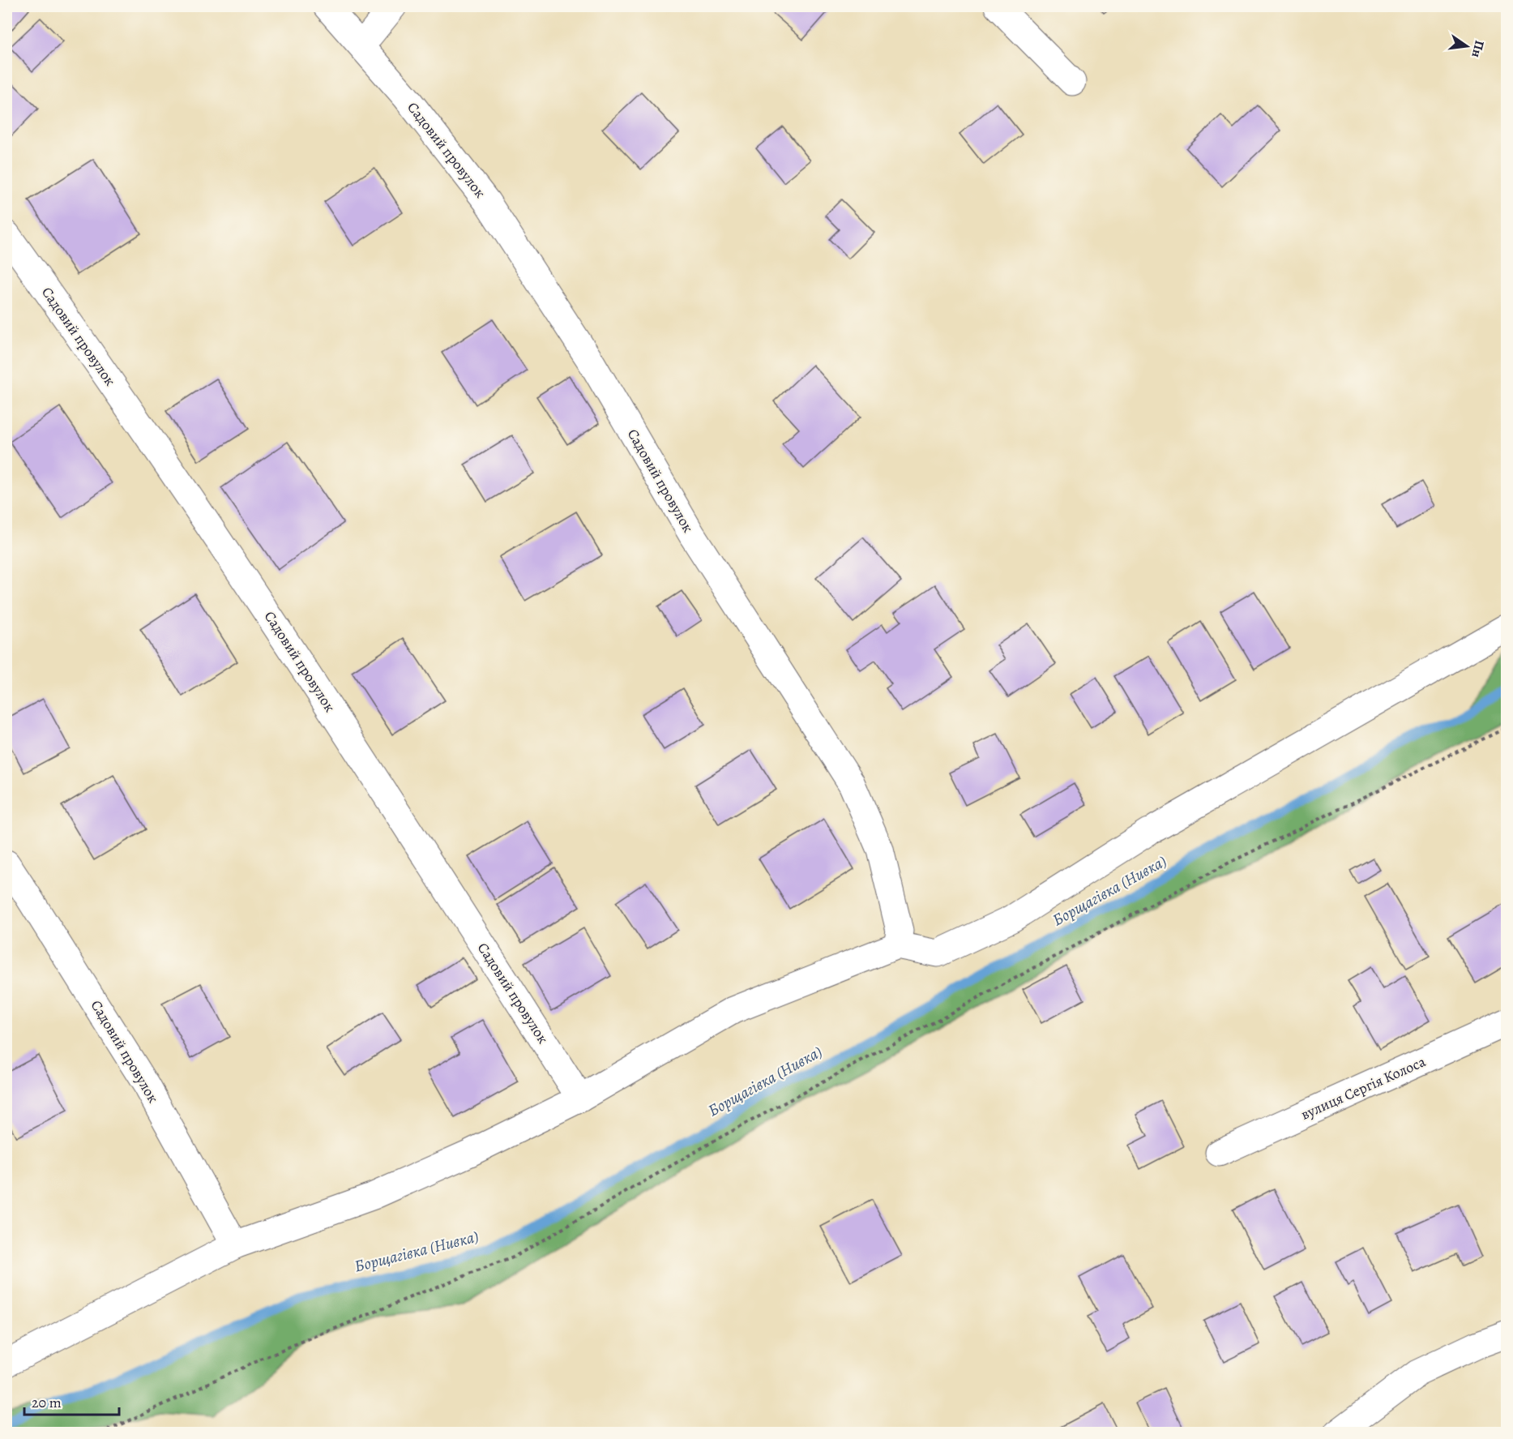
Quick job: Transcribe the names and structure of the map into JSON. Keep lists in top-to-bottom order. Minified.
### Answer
{"streets":{"street":["Садовий провулок","вулиця Сергія Колоса"]},"water":["Борщагівка (Нивка)"],"scale_bar":"20 m","north":"right"}
